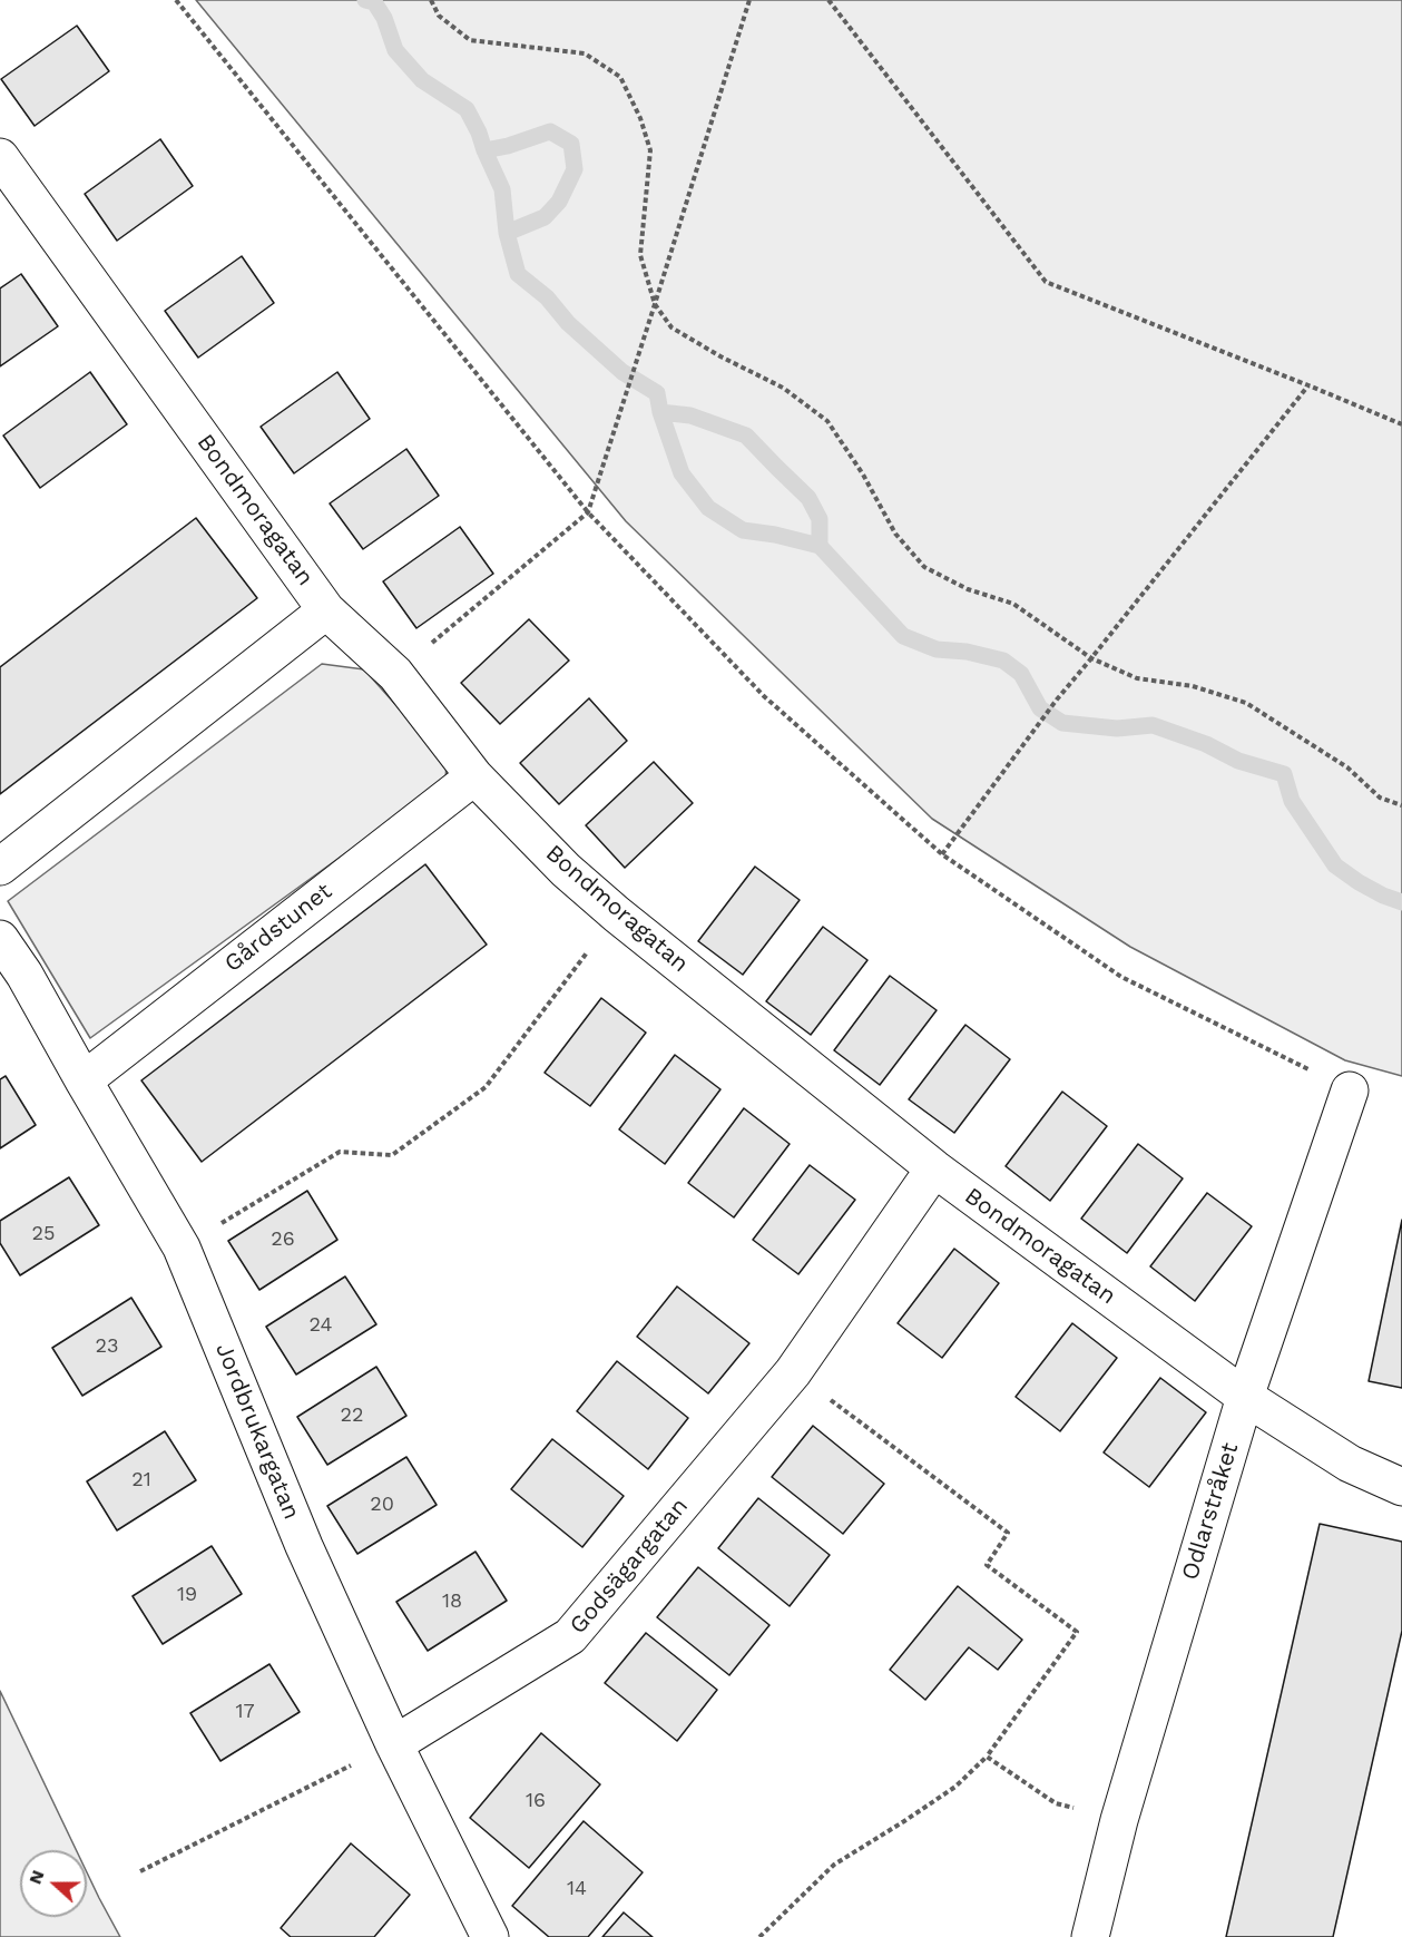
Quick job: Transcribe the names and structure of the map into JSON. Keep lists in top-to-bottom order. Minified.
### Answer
{"streets":{"street":["Bondmoragatan","Gårdstunet","Jordbrukargatan","Odlarstråket","Godsägargatan"]},"crossings":[["Bondmoragatan","Gårdstunet"],["Bondmoragatan","Odlarstråket"],["Bondmoragatan","Godsägargatan"],["Gårdstunet","Jordbrukargatan"],["Jordbrukargatan","Godsägargatan"]],"house_numbers":["25","26","24","23","22","21","20","19","18","17","16","14"],"north":"left"}
